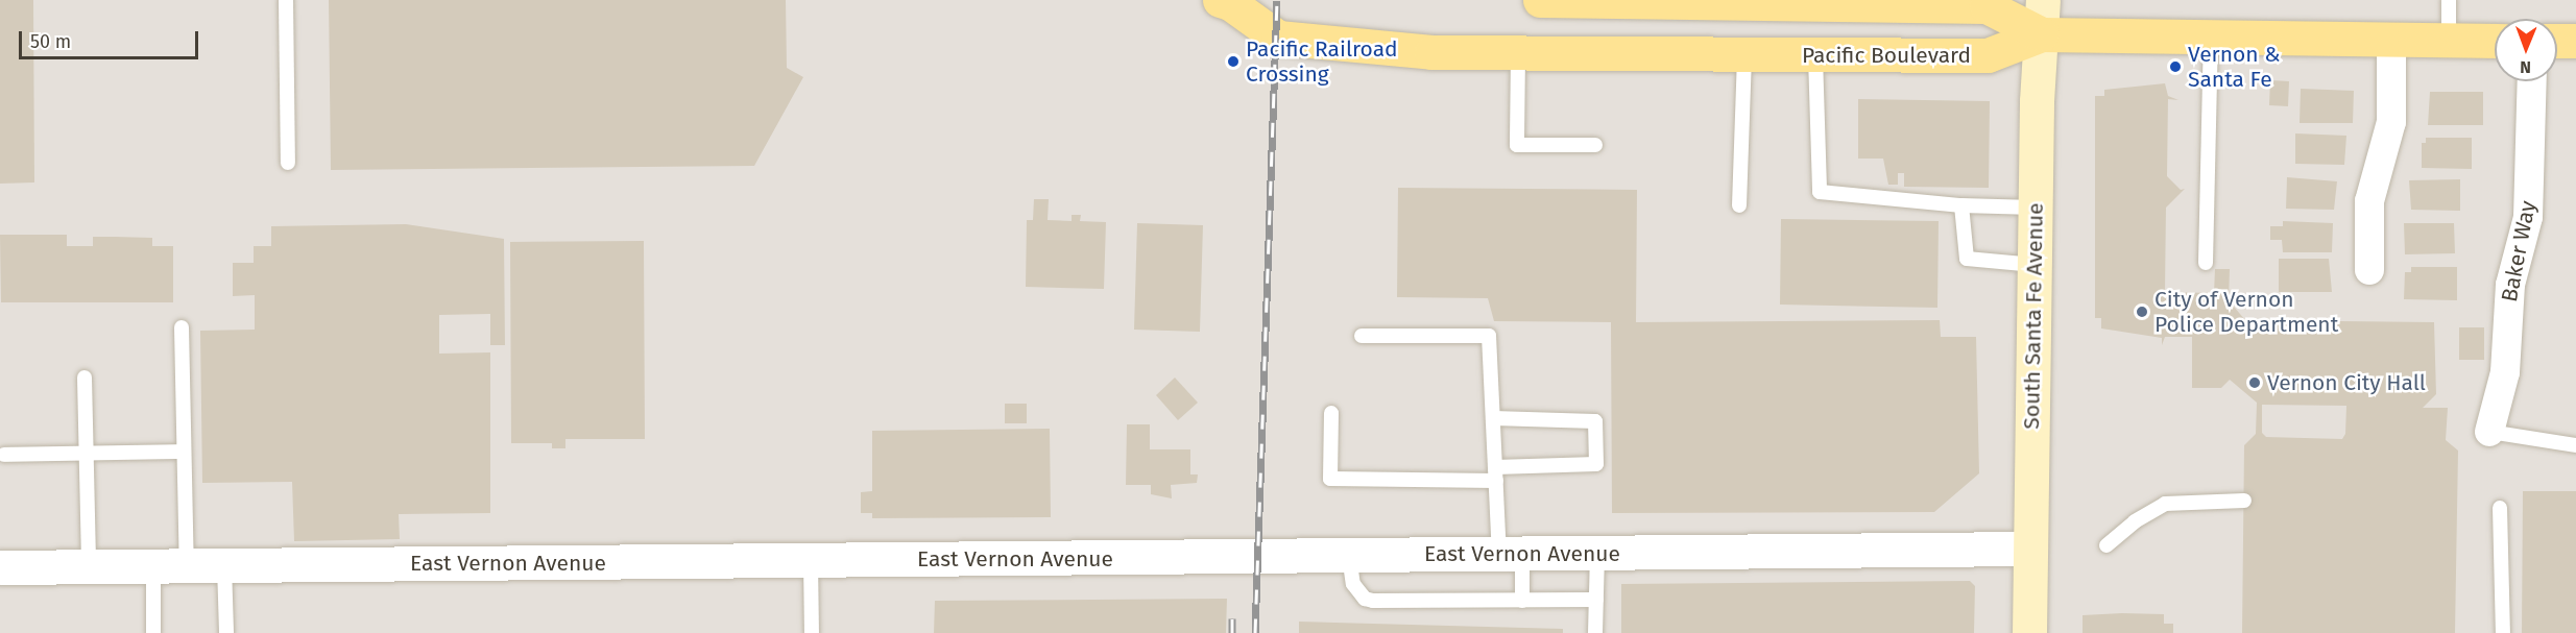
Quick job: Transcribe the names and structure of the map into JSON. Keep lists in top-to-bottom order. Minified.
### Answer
{"streets":{"main road":["Pacific Boulevard","South Santa Fe Avenue"],"street":["Baker Way","East Vernon Avenue"]},"crossings":[["Pacific Boulevard","South Santa Fe Avenue"],["South Santa Fe Avenue","East Vernon Avenue"]],"places":["Pacific Railroad Crossing","Vernon & Santa Fe","City of Vernon Police Department","Vernon City Hall"],"scale_bar":"50 m","north":"bottom"}
